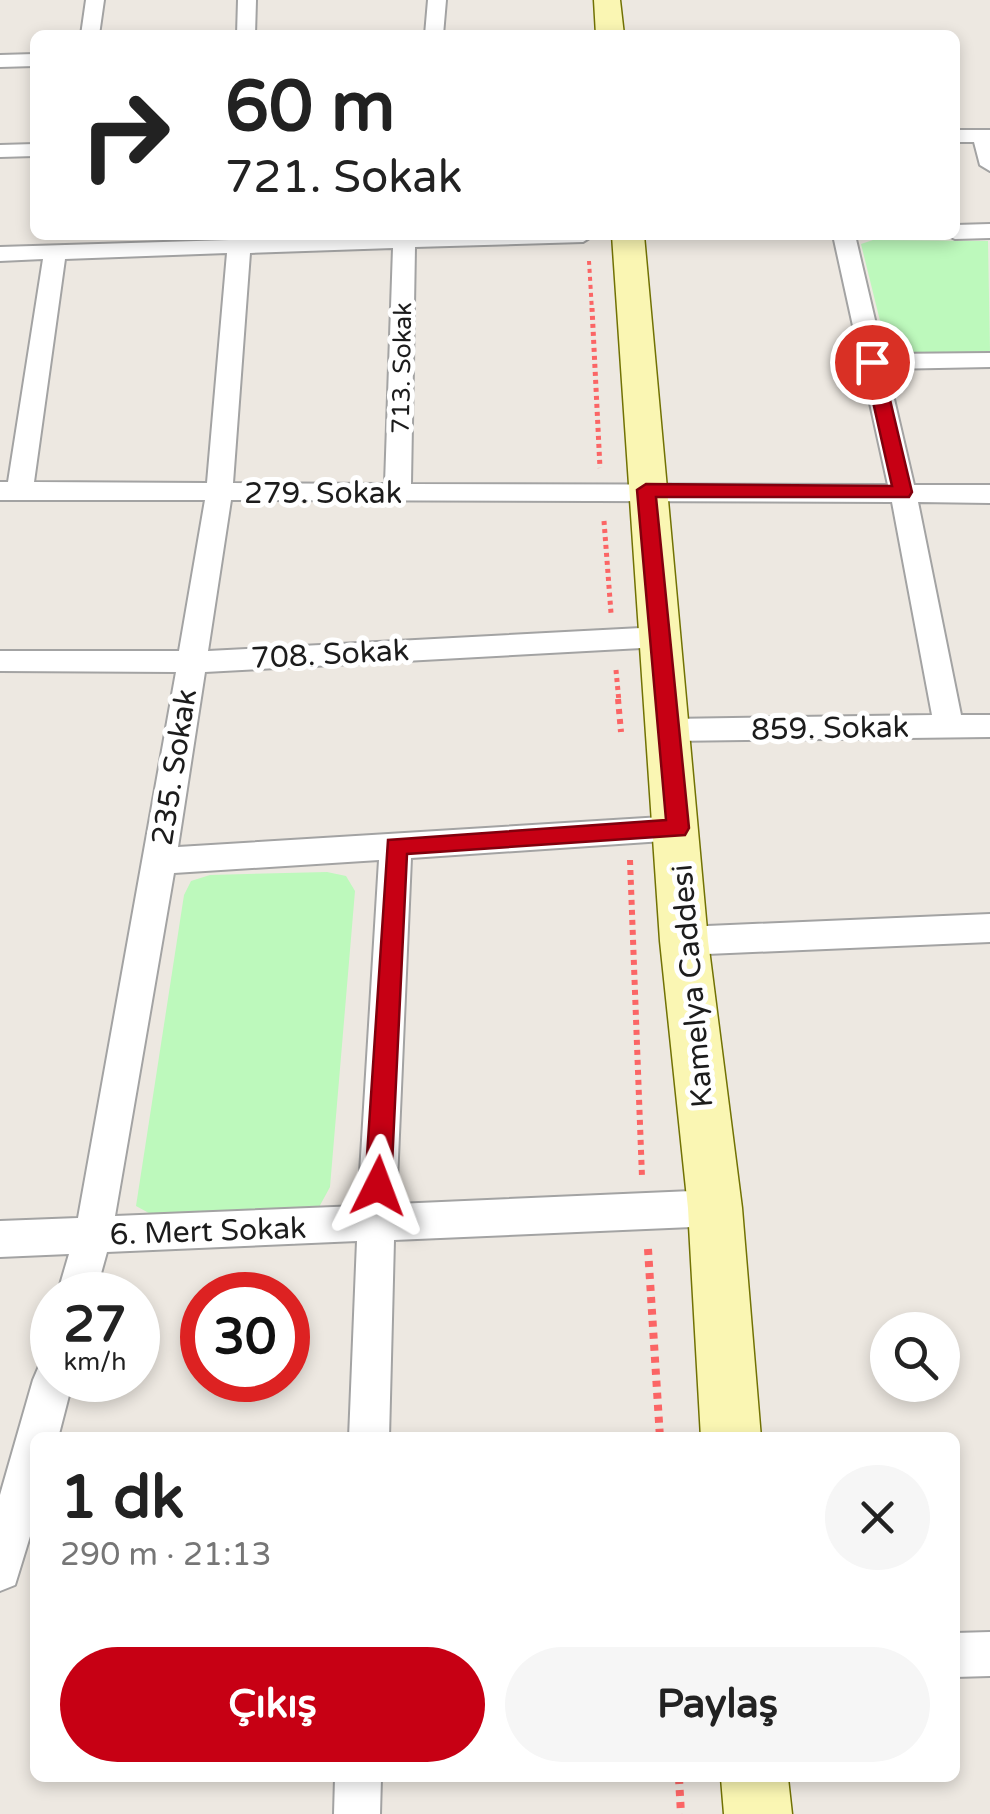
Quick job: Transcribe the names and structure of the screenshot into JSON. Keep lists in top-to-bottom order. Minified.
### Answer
{"streets":{"main road":["Kamelya Caddesi"],"street":["713. Sokak","279. Sokak","708. Sokak","859. Sokak","235. Sokak","6. Mert Sokak"]},"crossings":[["713. Sokak","279. Sokak"],["279. Sokak","235. Sokak"],["279. Sokak","Kamelya Caddesi"],["708. Sokak","235. Sokak"],["708. Sokak","Kamelya Caddesi"],["859. Sokak","Kamelya Caddesi"],["235. Sokak","6. Mert Sokak"],["Kamelya Caddesi","6. Mert Sokak"]],"page":{"turn":["60 m","721. Sokak"],"speed":"27 km/h","limit":"30","heading":["1 dk","290 m · 21:13"],"buttons":["Çıkış","Paylaş"]}}
